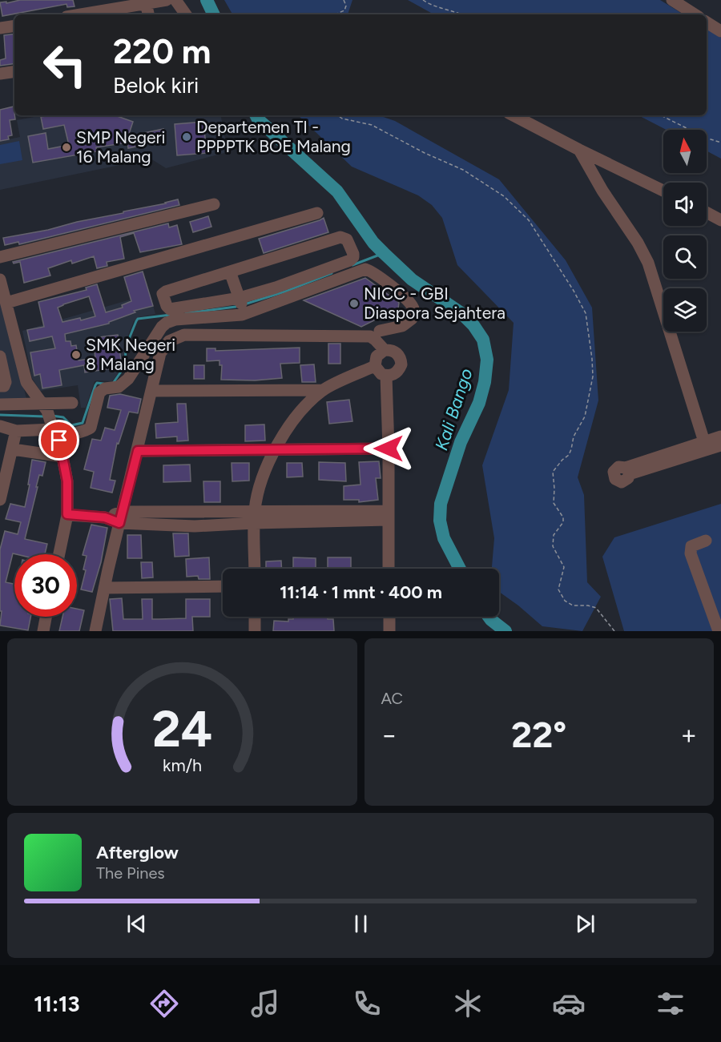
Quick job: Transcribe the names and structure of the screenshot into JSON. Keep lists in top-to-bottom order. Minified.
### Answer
{"water":["Kali Bango"],"places":["Departemen TI - PPPPTK BOE Malang","SMP Negeri 16 Malang","NICC - GBI Diaspora Sejahtera","SMK Negeri 8 Malang"],"north":"top","page":{"turn":["220 m","Belok kiri"],"limit":"30","trip":"11:14 · 1 mnt · 400 m","tile":"AC","heat":["−","22°","+"],"song":["Afterglow","The Pines"],"tabs":"11:13","gauge":["24","km/h"]}}
